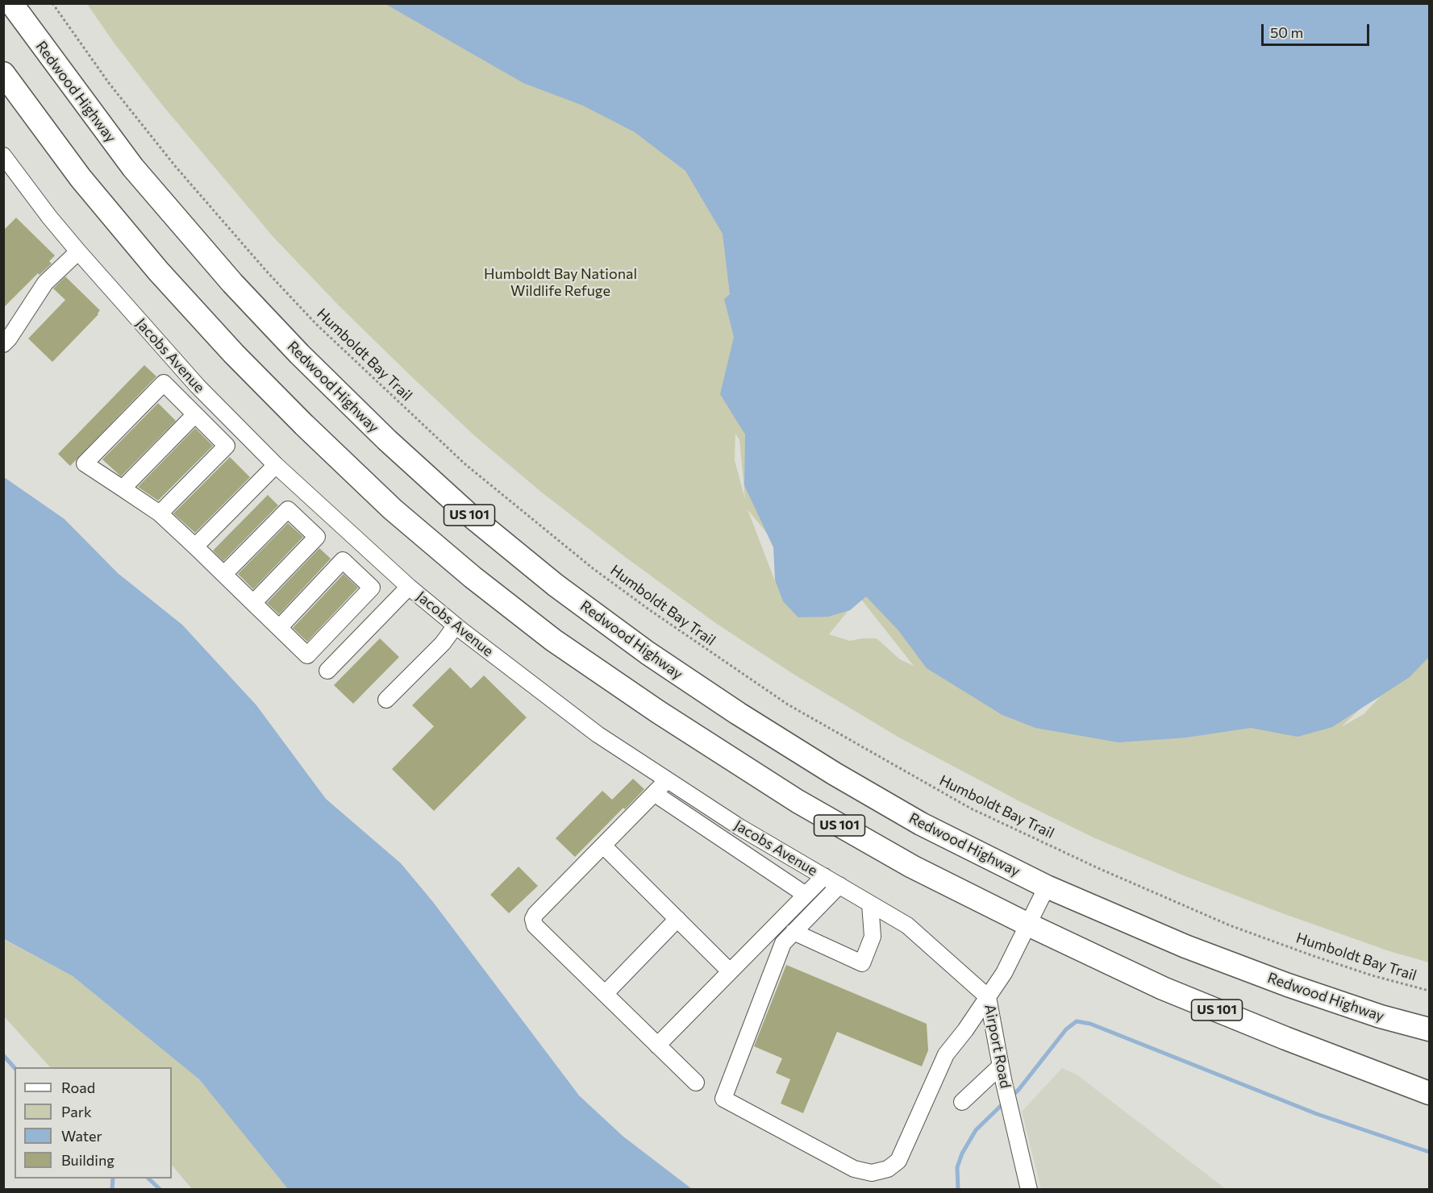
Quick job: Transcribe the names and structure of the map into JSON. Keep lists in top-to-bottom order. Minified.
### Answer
{"streets":{"highway":["Redwood Highway","US 101"],"street":["Jacobs Avenue","Airport Road"],"path":["Humboldt Bay Trail"]},"crossings":[["Redwood Highway","Airport Road"],["Jacobs Avenue","Airport Road"],["US 101","Airport Road"]],"parks":["Humboldt Bay National Wildlife Refuge"],"legend":["Road","Park","Water","Building"],"scale_bar":"50 m"}
